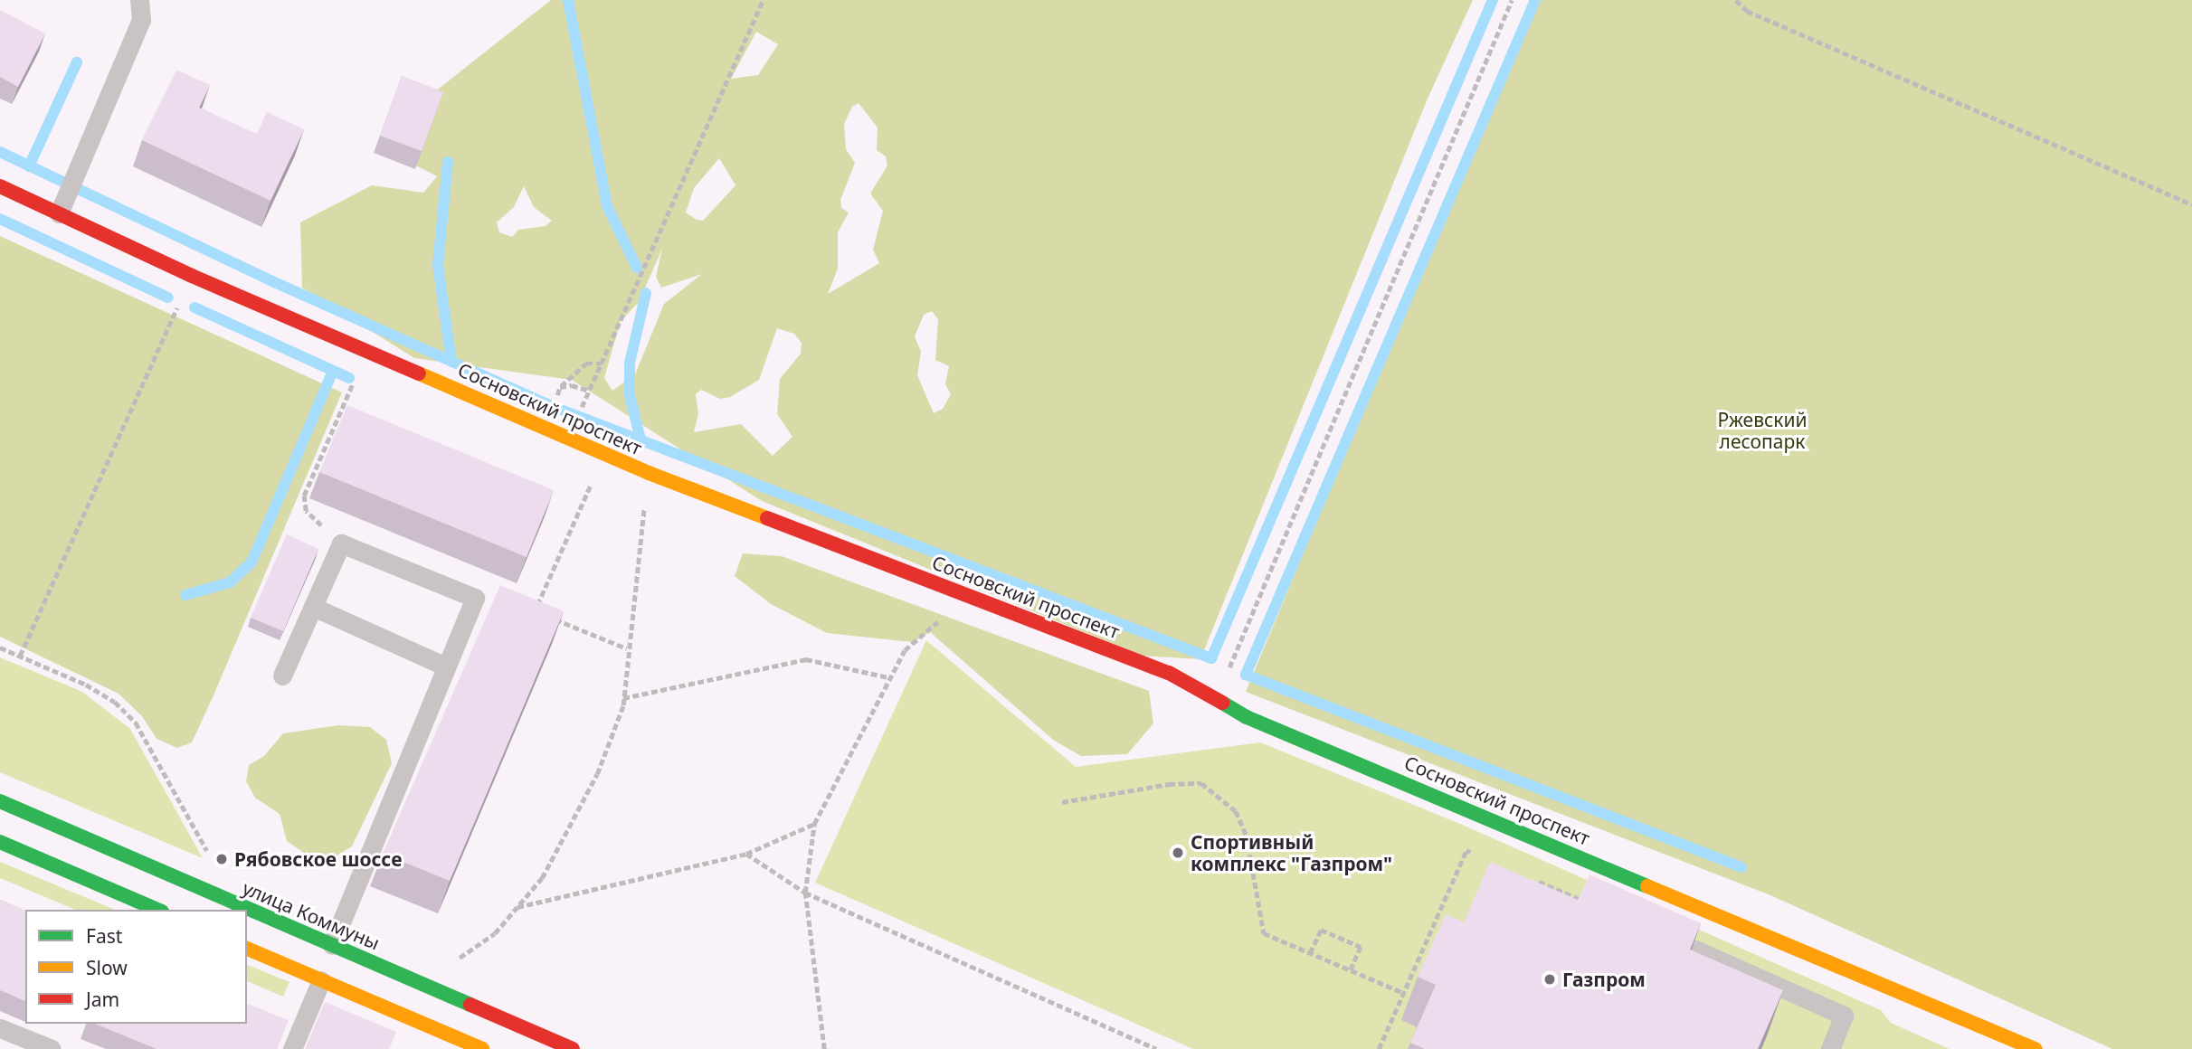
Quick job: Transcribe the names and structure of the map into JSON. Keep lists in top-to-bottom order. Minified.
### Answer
{"streets":{"street":["Сосновский проспект","улица Коммуны"]},"parks":["Ржевский лесопарк"],"places":["Cпортивный комплекс \"Газпром\"","Рябовское шоссе","Газпром"],"legend":["Fast","Slow","Jam"]}
